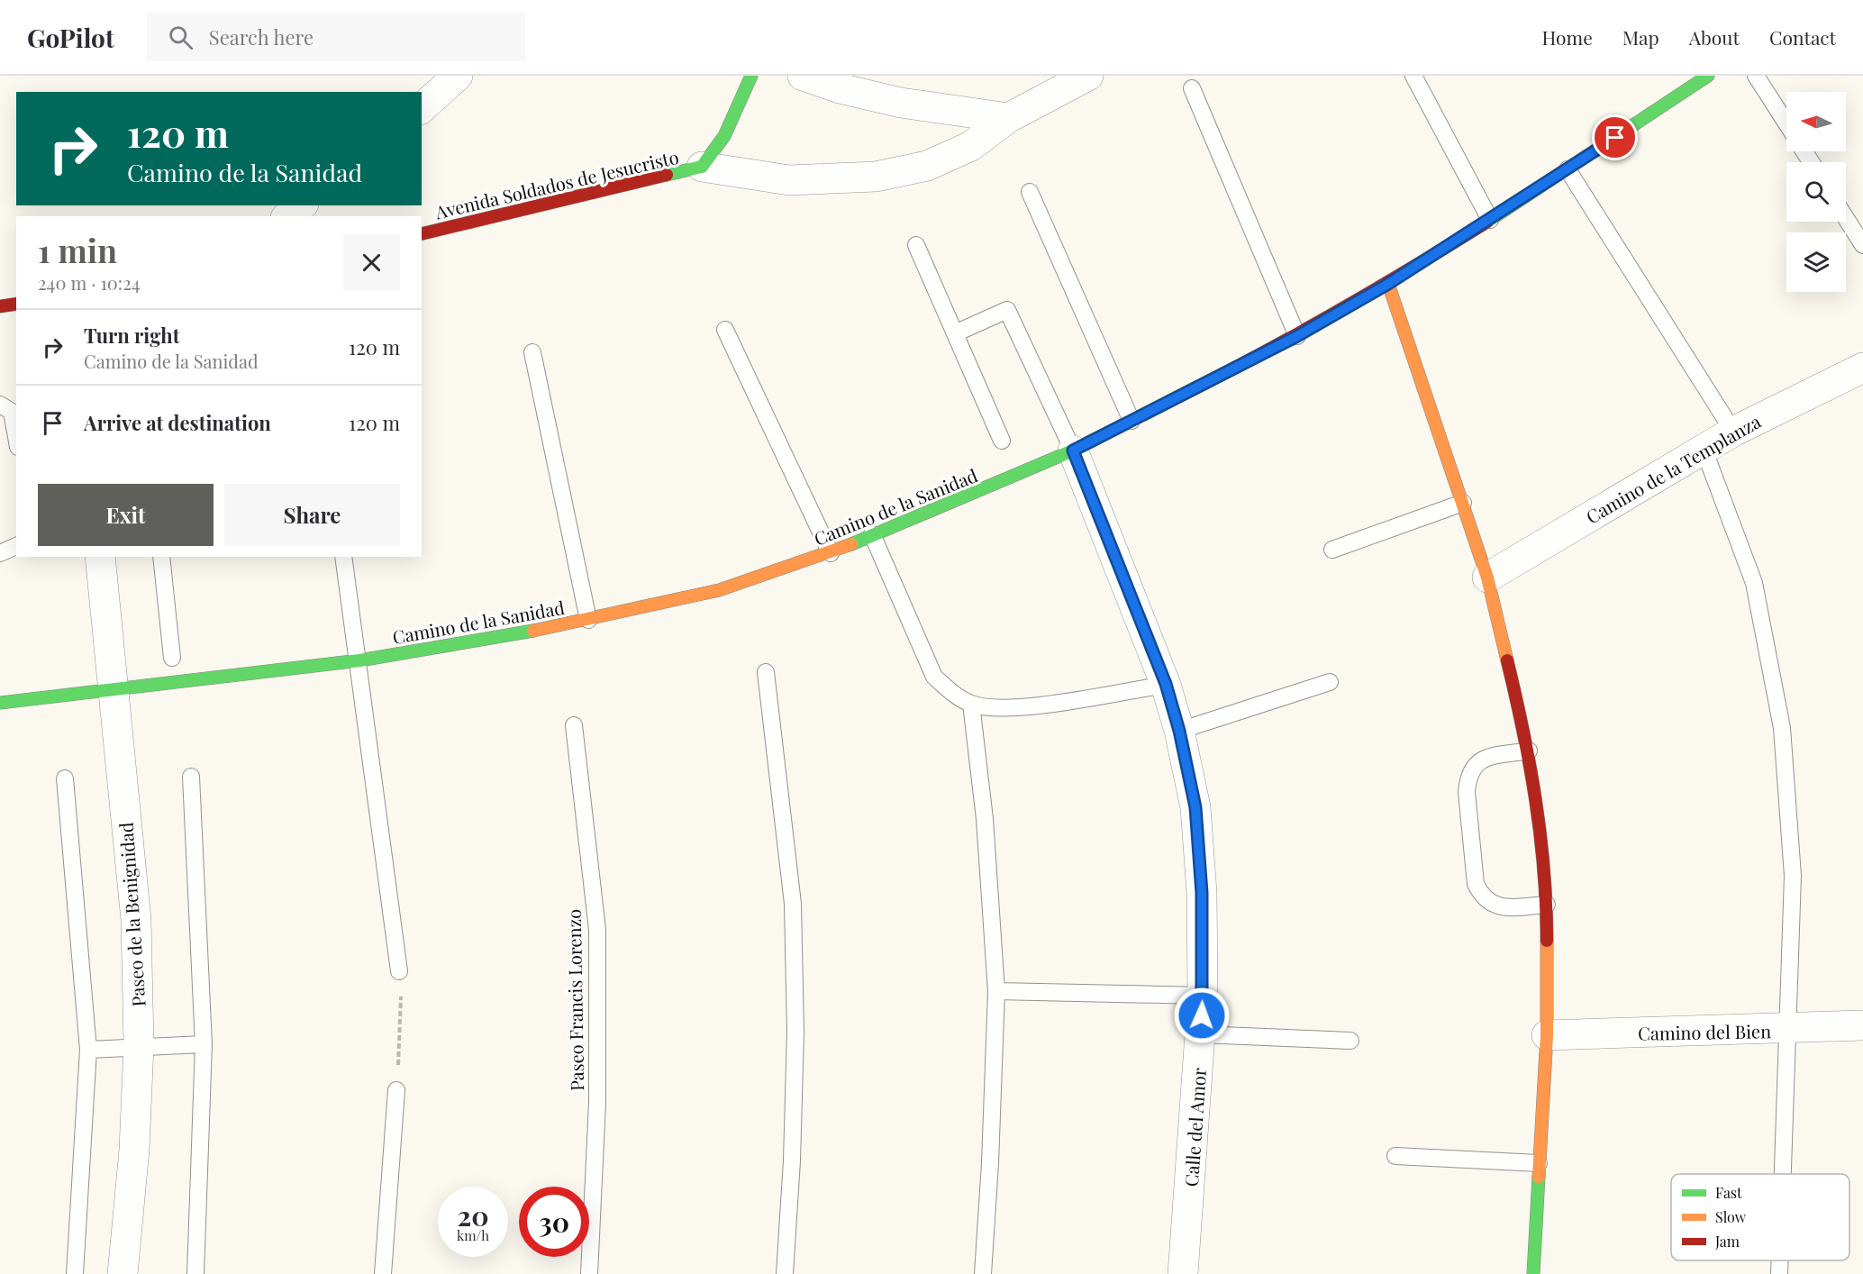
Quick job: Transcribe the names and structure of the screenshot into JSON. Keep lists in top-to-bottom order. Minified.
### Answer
{"streets":{"street":["Avenida Soldados de Jesucristo","Camino de la Templanza","Camino de la Sanidad","Paseo de la Benignidad","Camino del Bien","Calle del Amor"],"lane":["Paseo Francis Lorenzo"]},"crossings":[["Camino de la Sanidad","Paseo de la Benignidad"],["Camino de la Sanidad","Calle del Amor"]],"legend":["Fast","Slow","Jam"],"north":"left","page":{"header":"GoPilot","search":"Search here","nav":["Home","Map","About","Contact"],"turn":["120 m","Camino de la Sanidad"],"heading":["1 min","240 m · 10:24"],"list":[{"name":"Turn right","note":"Camino de la Sanidad","value":"120 m"},{"name":"Arrive at destination","value":"120 m"}],"buttons":["Exit","Share"],"speed":"20 km/h","limit":"30"}}
